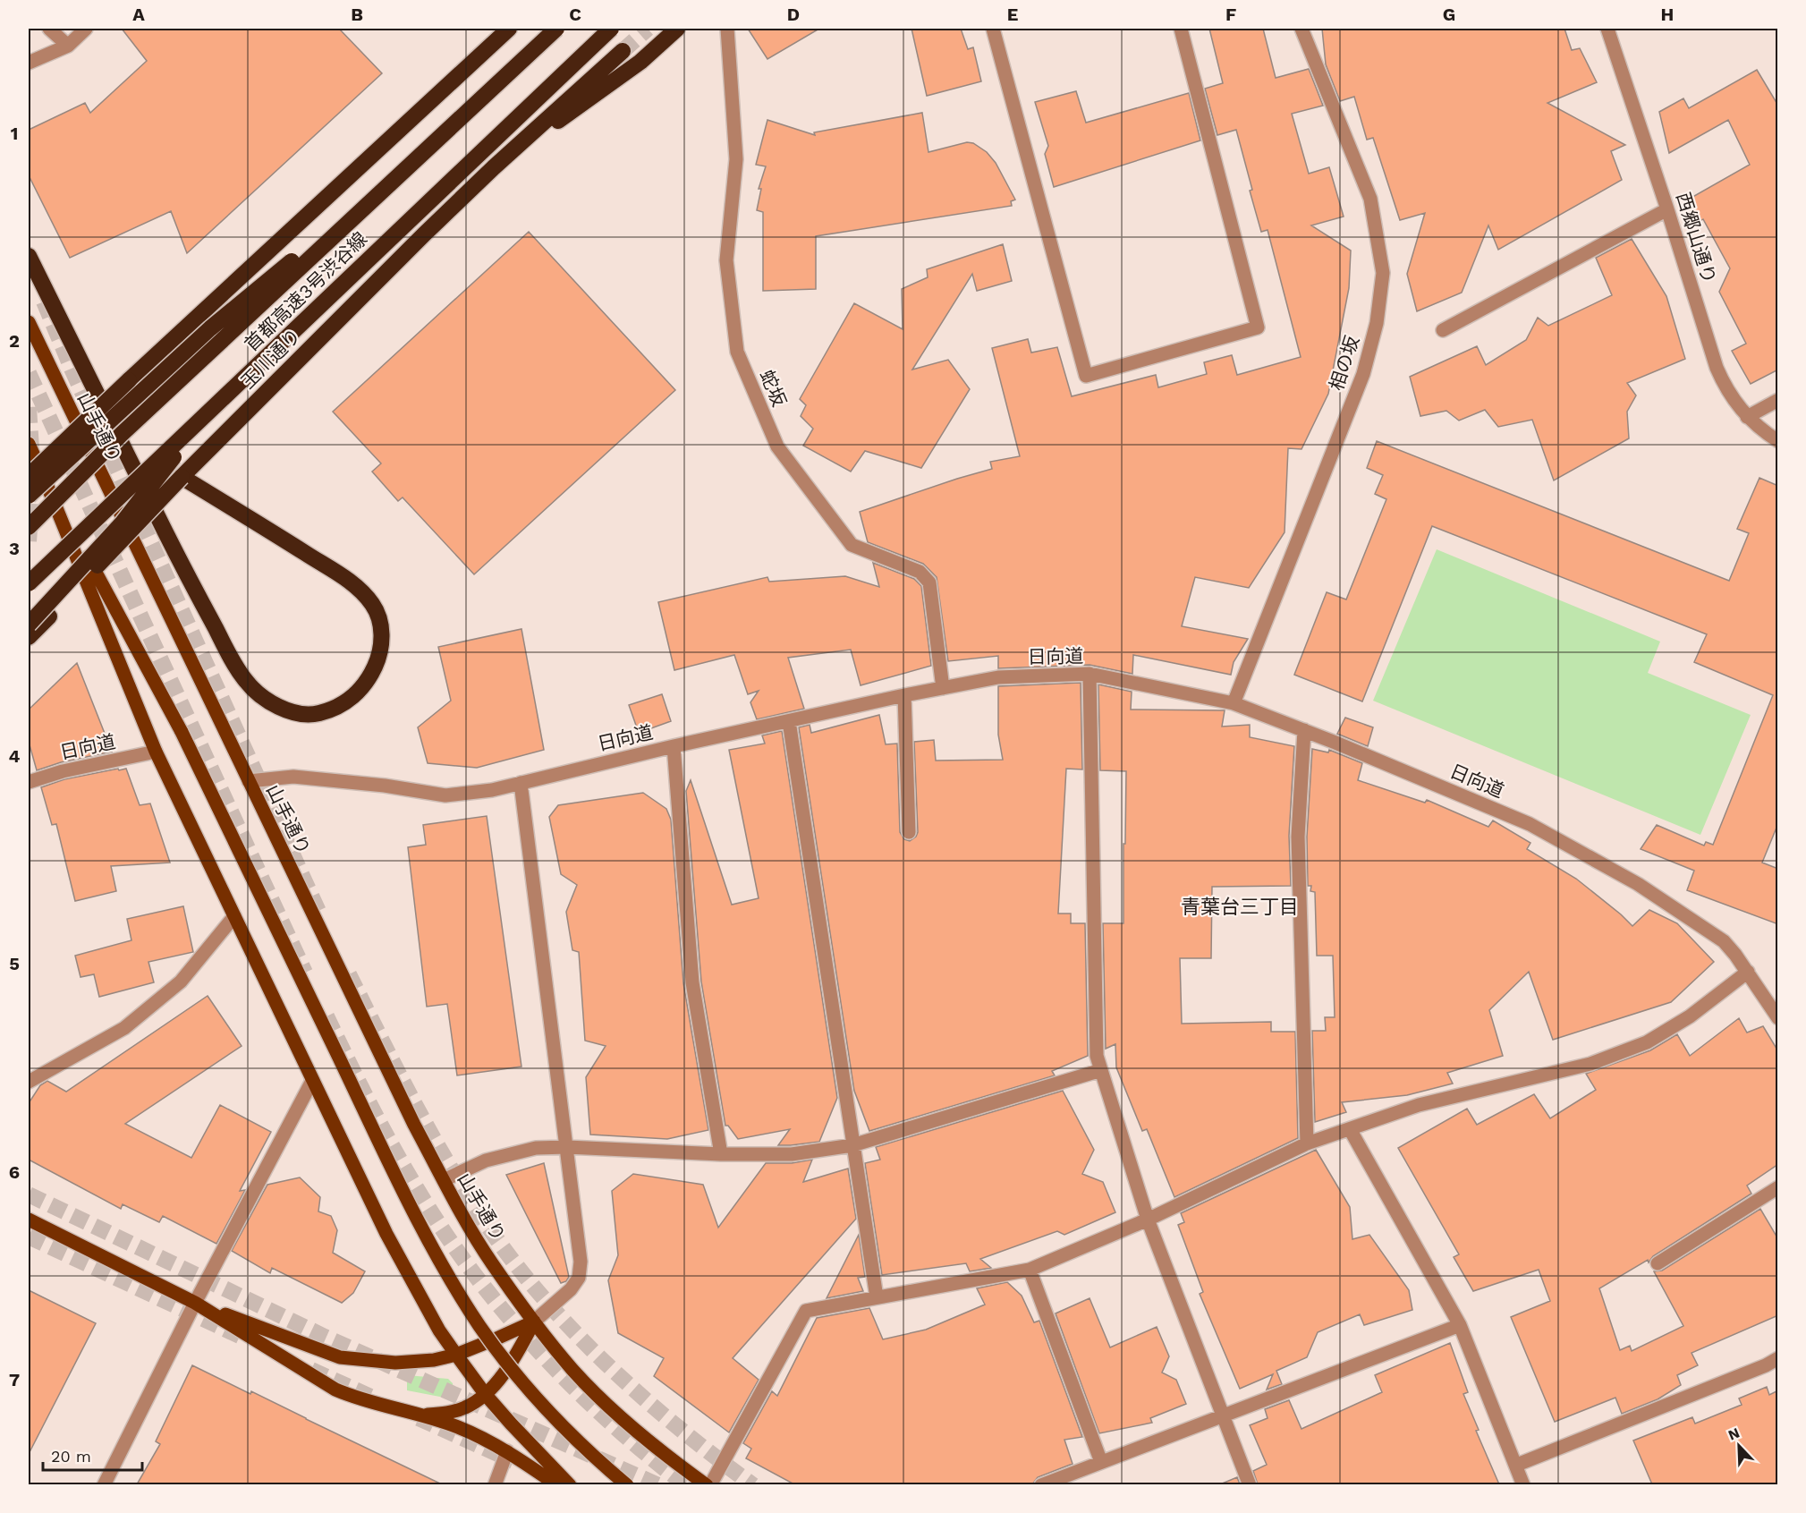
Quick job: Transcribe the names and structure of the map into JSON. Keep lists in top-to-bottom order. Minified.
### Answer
{"streets":{"highway":["首都高速3号渋谷線","玉川通り"],"main road":["山手通り"],"street":["西郷山通り","相の坂","蛇坂","日向道"]},"crossings":[["相の坂","日向道"],["蛇坂","日向道"],["山手通り","日向道"]],"districts":["青葉台三丁目"],"scale_bar":"20 m","north":"top left","grid":{"columns":["A","B","C","D","E","F","G","H"],"rows":["1","2","3","4","5","6","7"]}}
